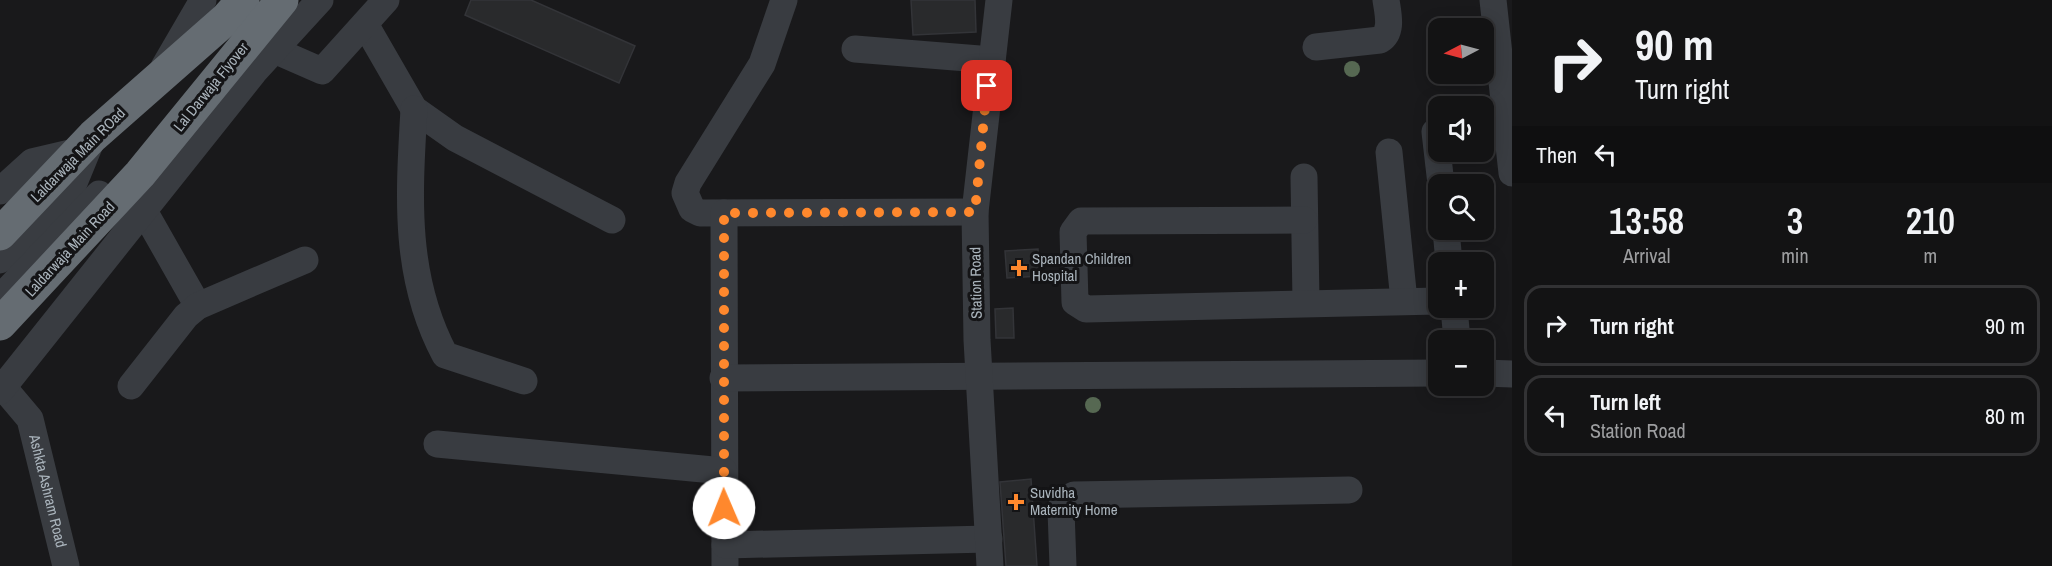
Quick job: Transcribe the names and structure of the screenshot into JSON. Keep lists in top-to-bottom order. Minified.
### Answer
{"streets":{"highway":["Lal Darwaja Flyover","Laldarwaja Main ROad","Laldarwaja Main Road"],"street":["Station Road","Ashkta Ashram Road"]},"crossings":[["Lal Darwaja Flyover","Laldarwaja Main ROad"],["Lal Darwaja Flyover","Laldarwaja Main Road"]],"places":{"health":["Spandan Children Hospital","Suvidha Maternity Home"]},"north":"left","page":{"turn":["90 m","Turn right"],"map_buttons":["+","−"],"then":"Then","eta":["13:58","Arrival","3","min","210","m"],"list":[{"name":"Turn right","value":"90 m"},{"name":"Turn left","note":"Station Road","value":"80 m"}]}}
